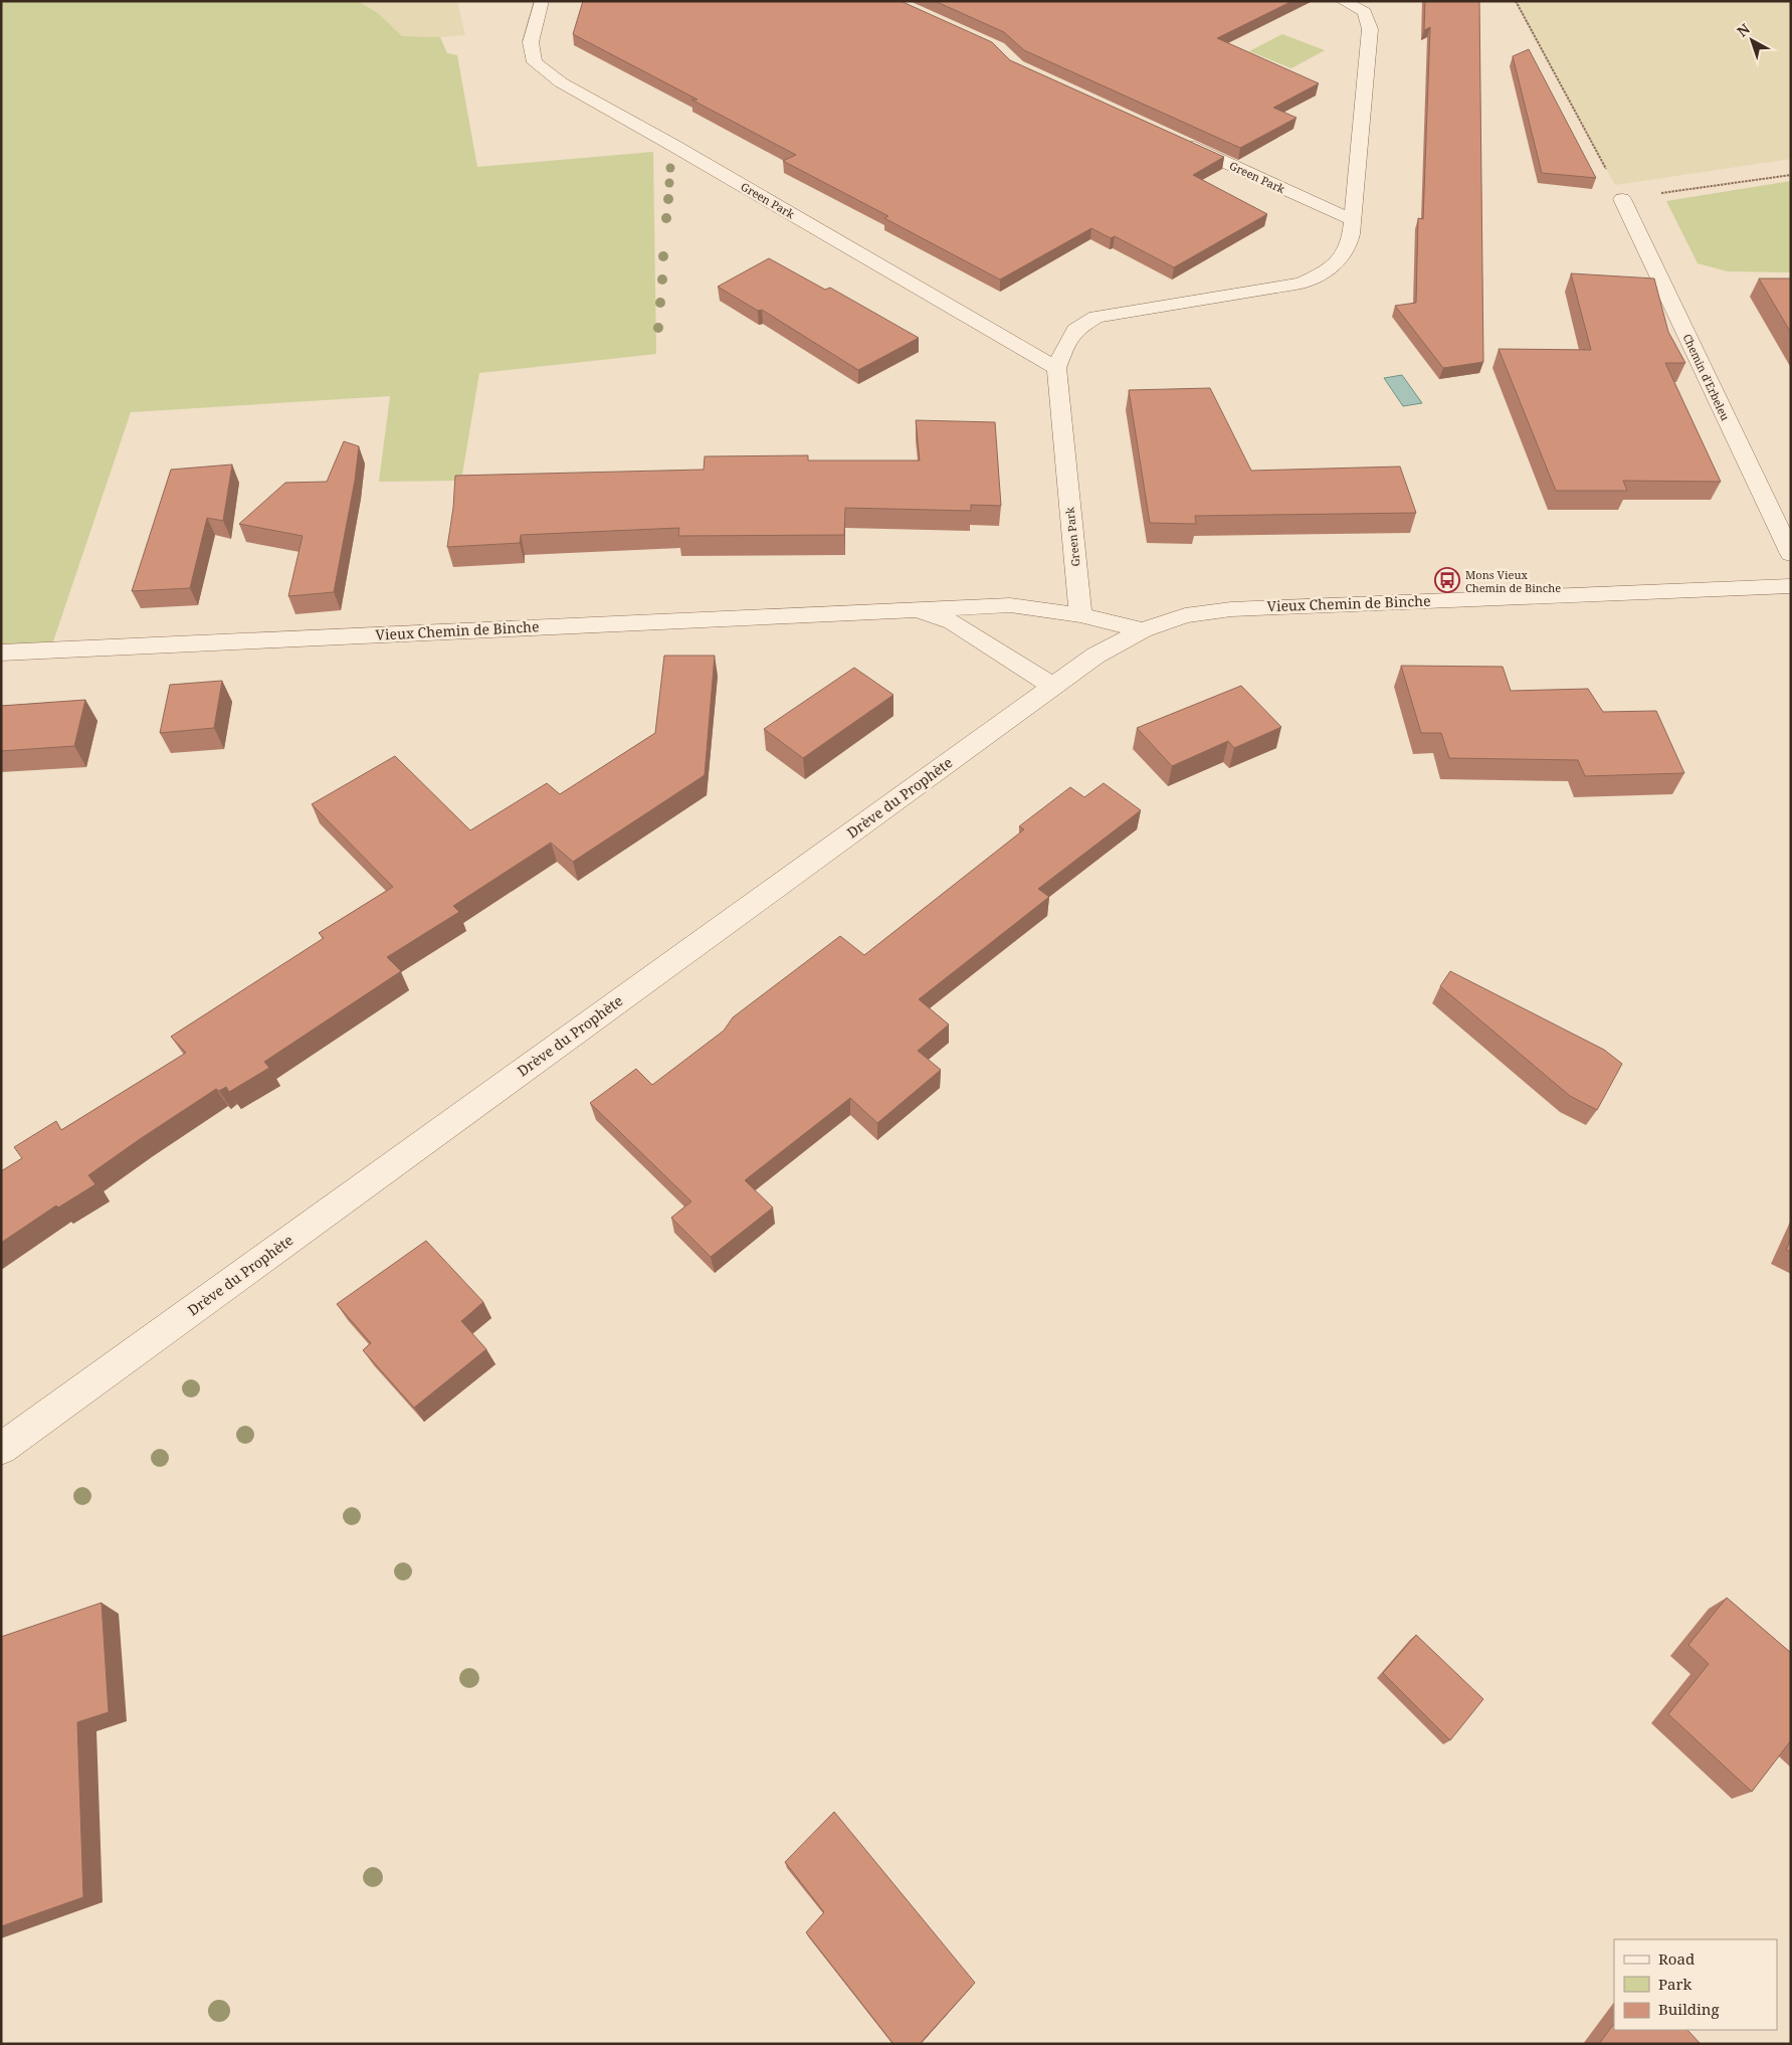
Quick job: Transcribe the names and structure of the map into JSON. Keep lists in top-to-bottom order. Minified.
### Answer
{"streets":{"street":["Green Park","Chemin d'Erbeleu","Vieux Chemin de Binche","Drève du Prophète"]},"crossings":[["Green Park","Vieux Chemin de Binche"],["Vieux Chemin de Binche","Drève du Prophète"]],"places":{"bus stop":["Mons Vieux Chemin de Binche"]},"legend":["Road","Park","Building"],"north":"top left"}
